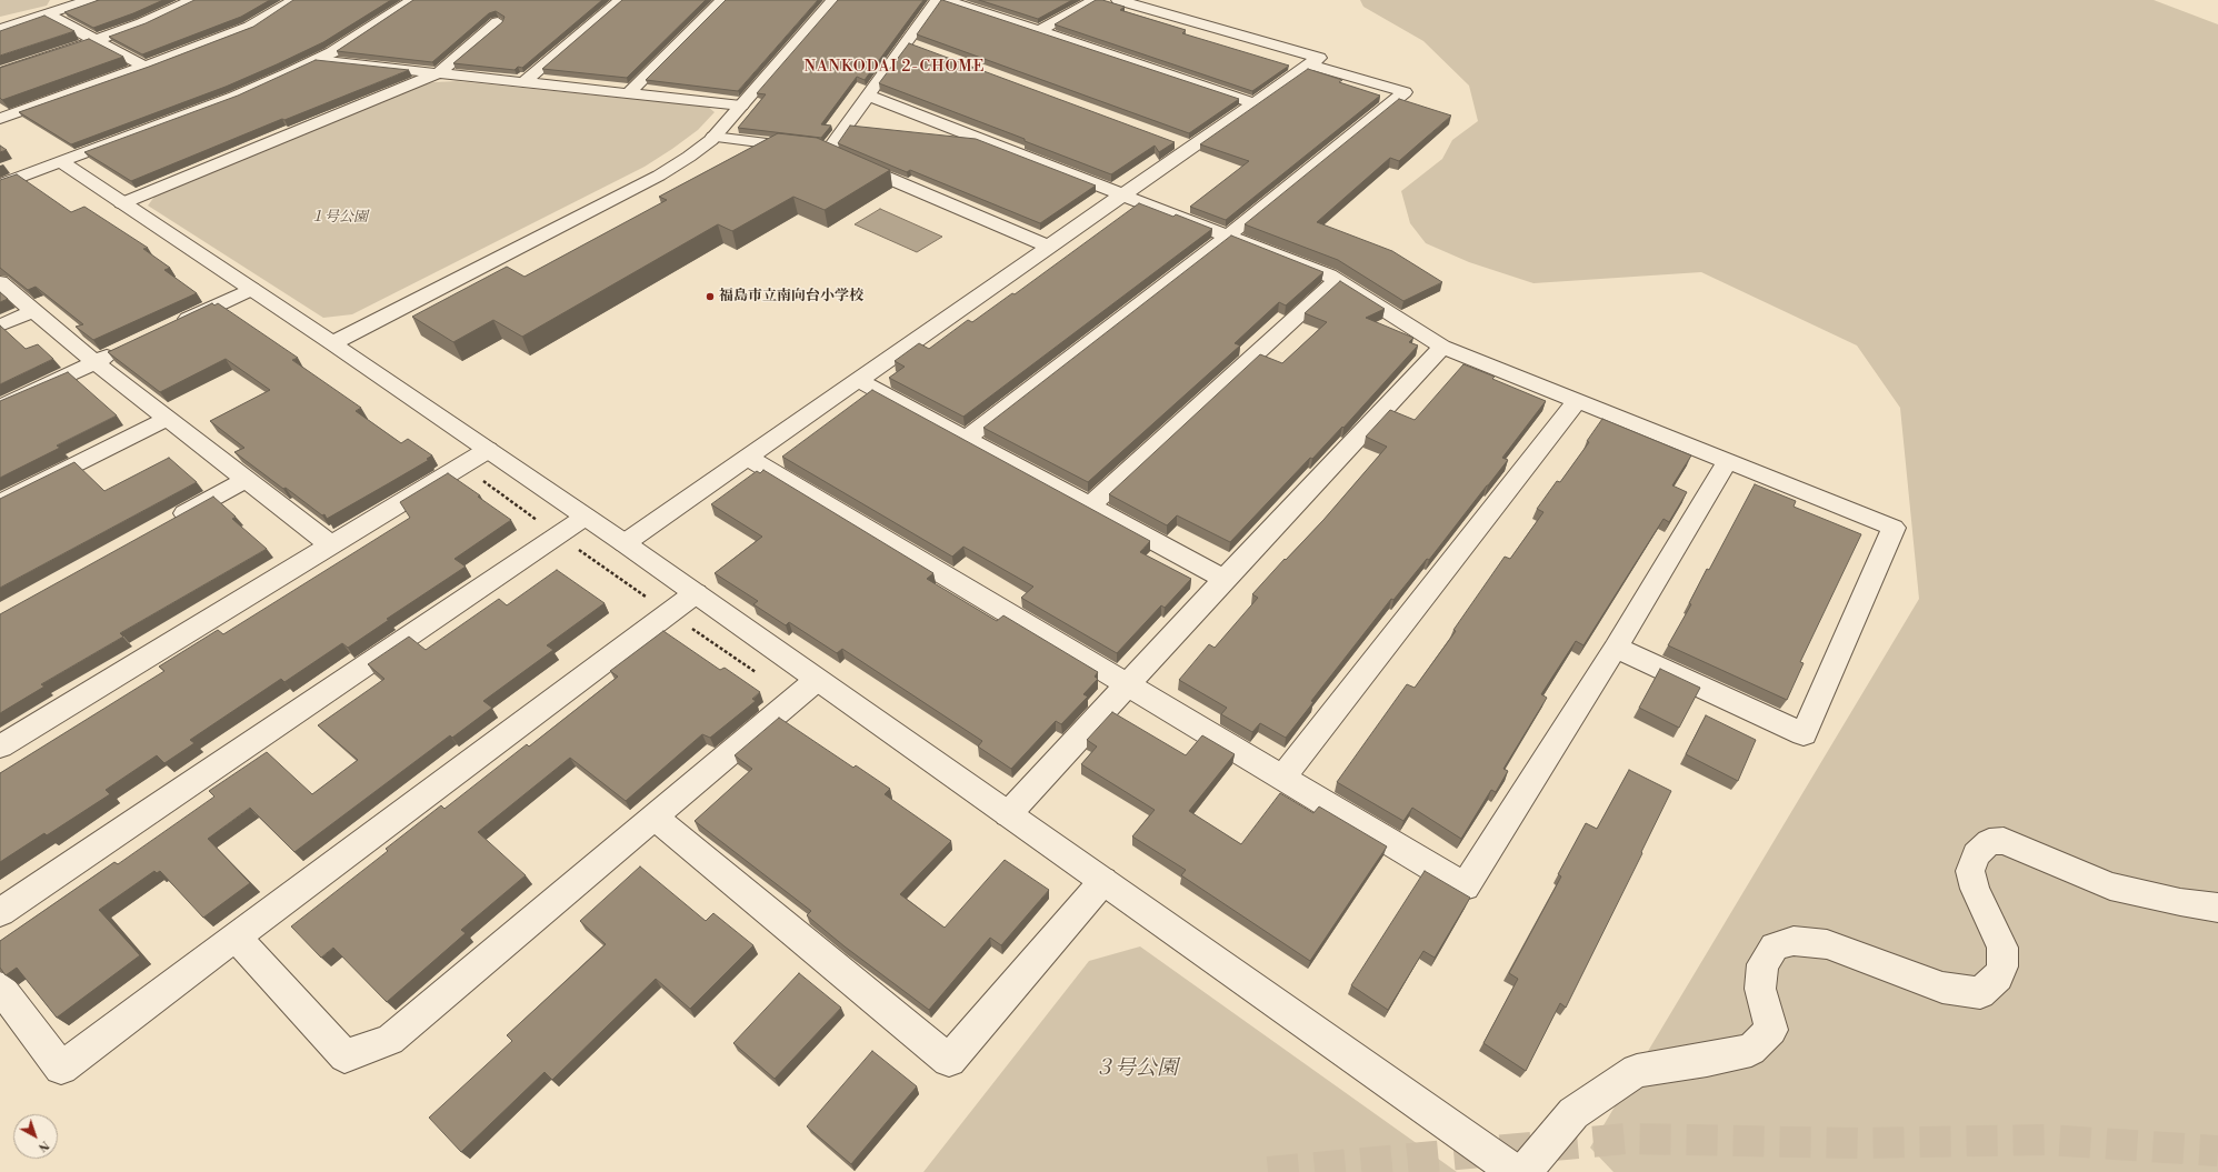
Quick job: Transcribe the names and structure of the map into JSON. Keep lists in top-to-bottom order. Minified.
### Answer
{"districts":["NANKODAI 2-CHOME"],"parks":["１号公園","３号公園"],"places":["福島市立南向台小学校"],"north":"bottom right"}
